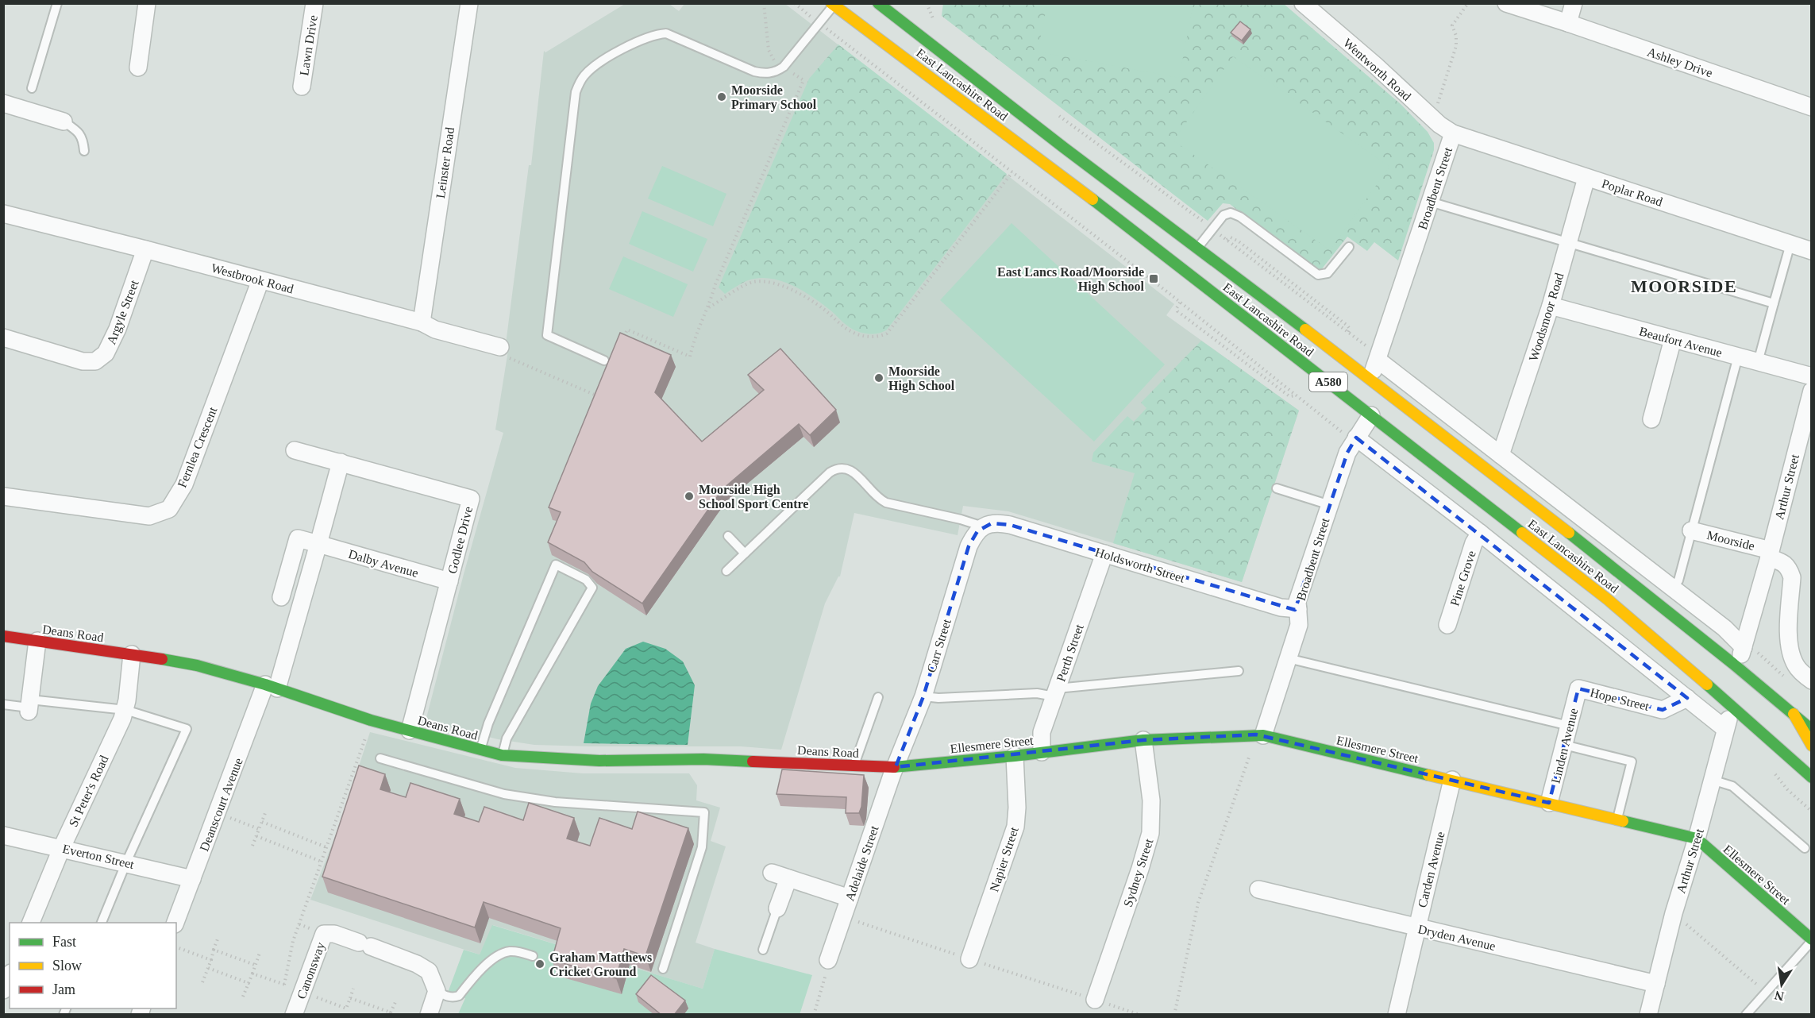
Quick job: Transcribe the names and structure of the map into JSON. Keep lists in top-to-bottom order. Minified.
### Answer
{"streets":{"main road":["East Lancashire Road","A580","Deans Road","Ellesmere Street"],"street":["Lawn Drive","Ashley Drive","Wentworth Road","Leinster Road","Broadbent Street","Poplar Road","Westbrook Road","Argyle Street","Woodsmoor Road","Beaufort Avenue","Fernlea Crescent","Arthur Street","Godlee Drive","Moorside","Dalby Avenue","Holdsworth Street","Pine Grove","Carr Street","Perth Street","Hope Street","Linden Avenue","St Peter's Road","Deanscourt Avenue","Everton Street","Napier Street","Adelaide Street","Carden Avenue","Sydney Street","Dryden Avenue","Canonsway"]},"crossings":[["Wentworth Road","Broadbent Street"],["Wentworth Road","Poplar Road"],["East Lancashire Road","Broadbent Street"],["East Lancashire Road","Arthur Street"],["Leinster Road","Westbrook Road"],["Broadbent Street","Poplar Road"],["Broadbent Street","Holdsworth Street"],["Broadbent Street","Ellesmere Street"],["Poplar Road","Woodsmoor Road"],["Westbrook Road","Argyle Street"],["Westbrook Road","Fernlea Crescent"],["Woodsmoor Road","Beaufort Avenue"],["Arthur Street","Moorside"],["Arthur Street","Ellesmere Street"],["Arthur Street","Dryden Avenue"],["Godlee Drive","Dalby Avenue"],["Godlee Drive","Deans Road"],["Godlee Drive","Deanscourt Avenue"],["Dalby Avenue","Deanscourt Avenue"],["Holdsworth Street","Carr Street"],["Holdsworth Street","Perth Street"],["Deans Road","Carr Street"],["Deans Road","Ellesmere Street"],["Deans Road","St Peter's Road"],["Deans Road","Deanscourt Avenue"],["Deans Road","Adelaide Street"],["Carr Street","Ellesmere Street"],["Carr Street","Adelaide Street"],["Perth Street","Ellesmere Street"],["Hope Street","Linden Avenue"],["Ellesmere Street","Linden Avenue"],["Ellesmere Street","Napier Street"],["Ellesmere Street","Adelaide Street"],["Ellesmere Street","Carden Avenue"],["Ellesmere Street","Sydney Street"],["St Peter's Road","Everton Street"],["Deanscourt Avenue","Everton Street"],["Carden Avenue","Dryden Avenue"]],"districts":["MOORSIDE"],"places":{"other":["Moorside Primary School","Moorside High School","Moorside High School Sport Centre","Graham Matthews Cricket Ground"],"transit":["East Lancs Road/Moorside High School"]},"legend":["Fast","Slow","Jam"],"north":"bottom"}
